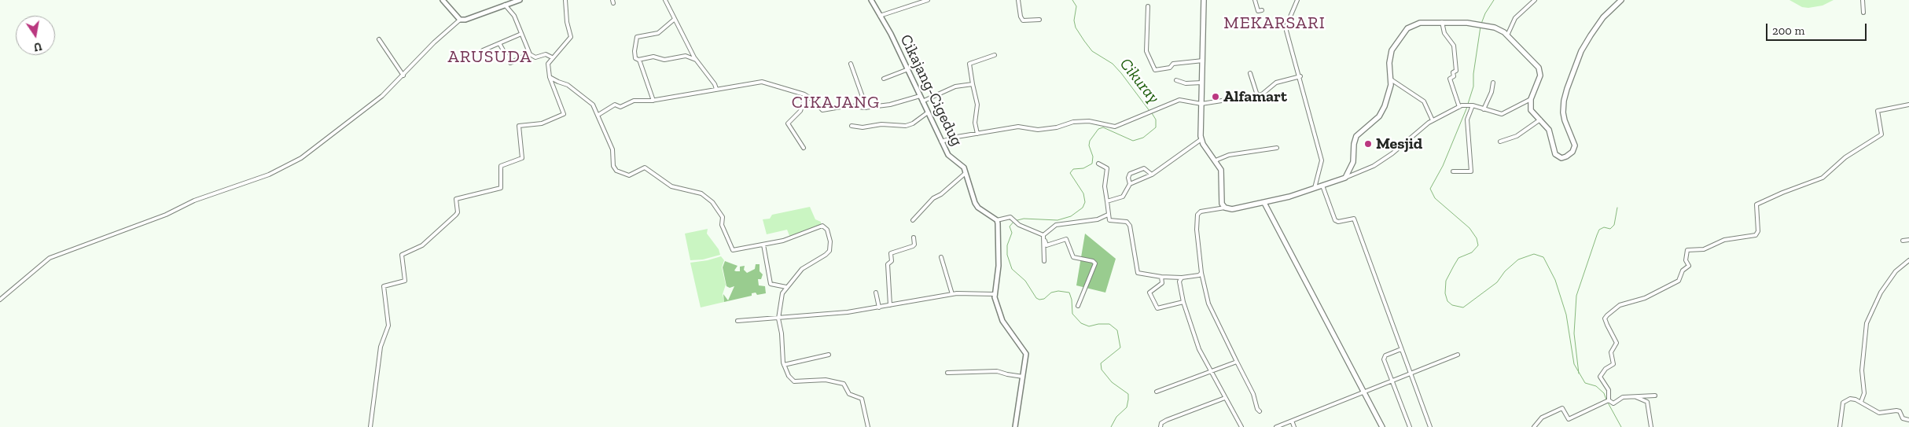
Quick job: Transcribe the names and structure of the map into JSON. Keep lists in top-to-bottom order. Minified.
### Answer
{"streets":{"street":["Cikajang-Cigedug"]},"districts":["MEKARSARI","ARUSUDA","CIKAJANG"],"water":["Cikuray"],"places":["Alfamart","Mesjid"],"scale_bar":"200 m","north":"bottom"}
